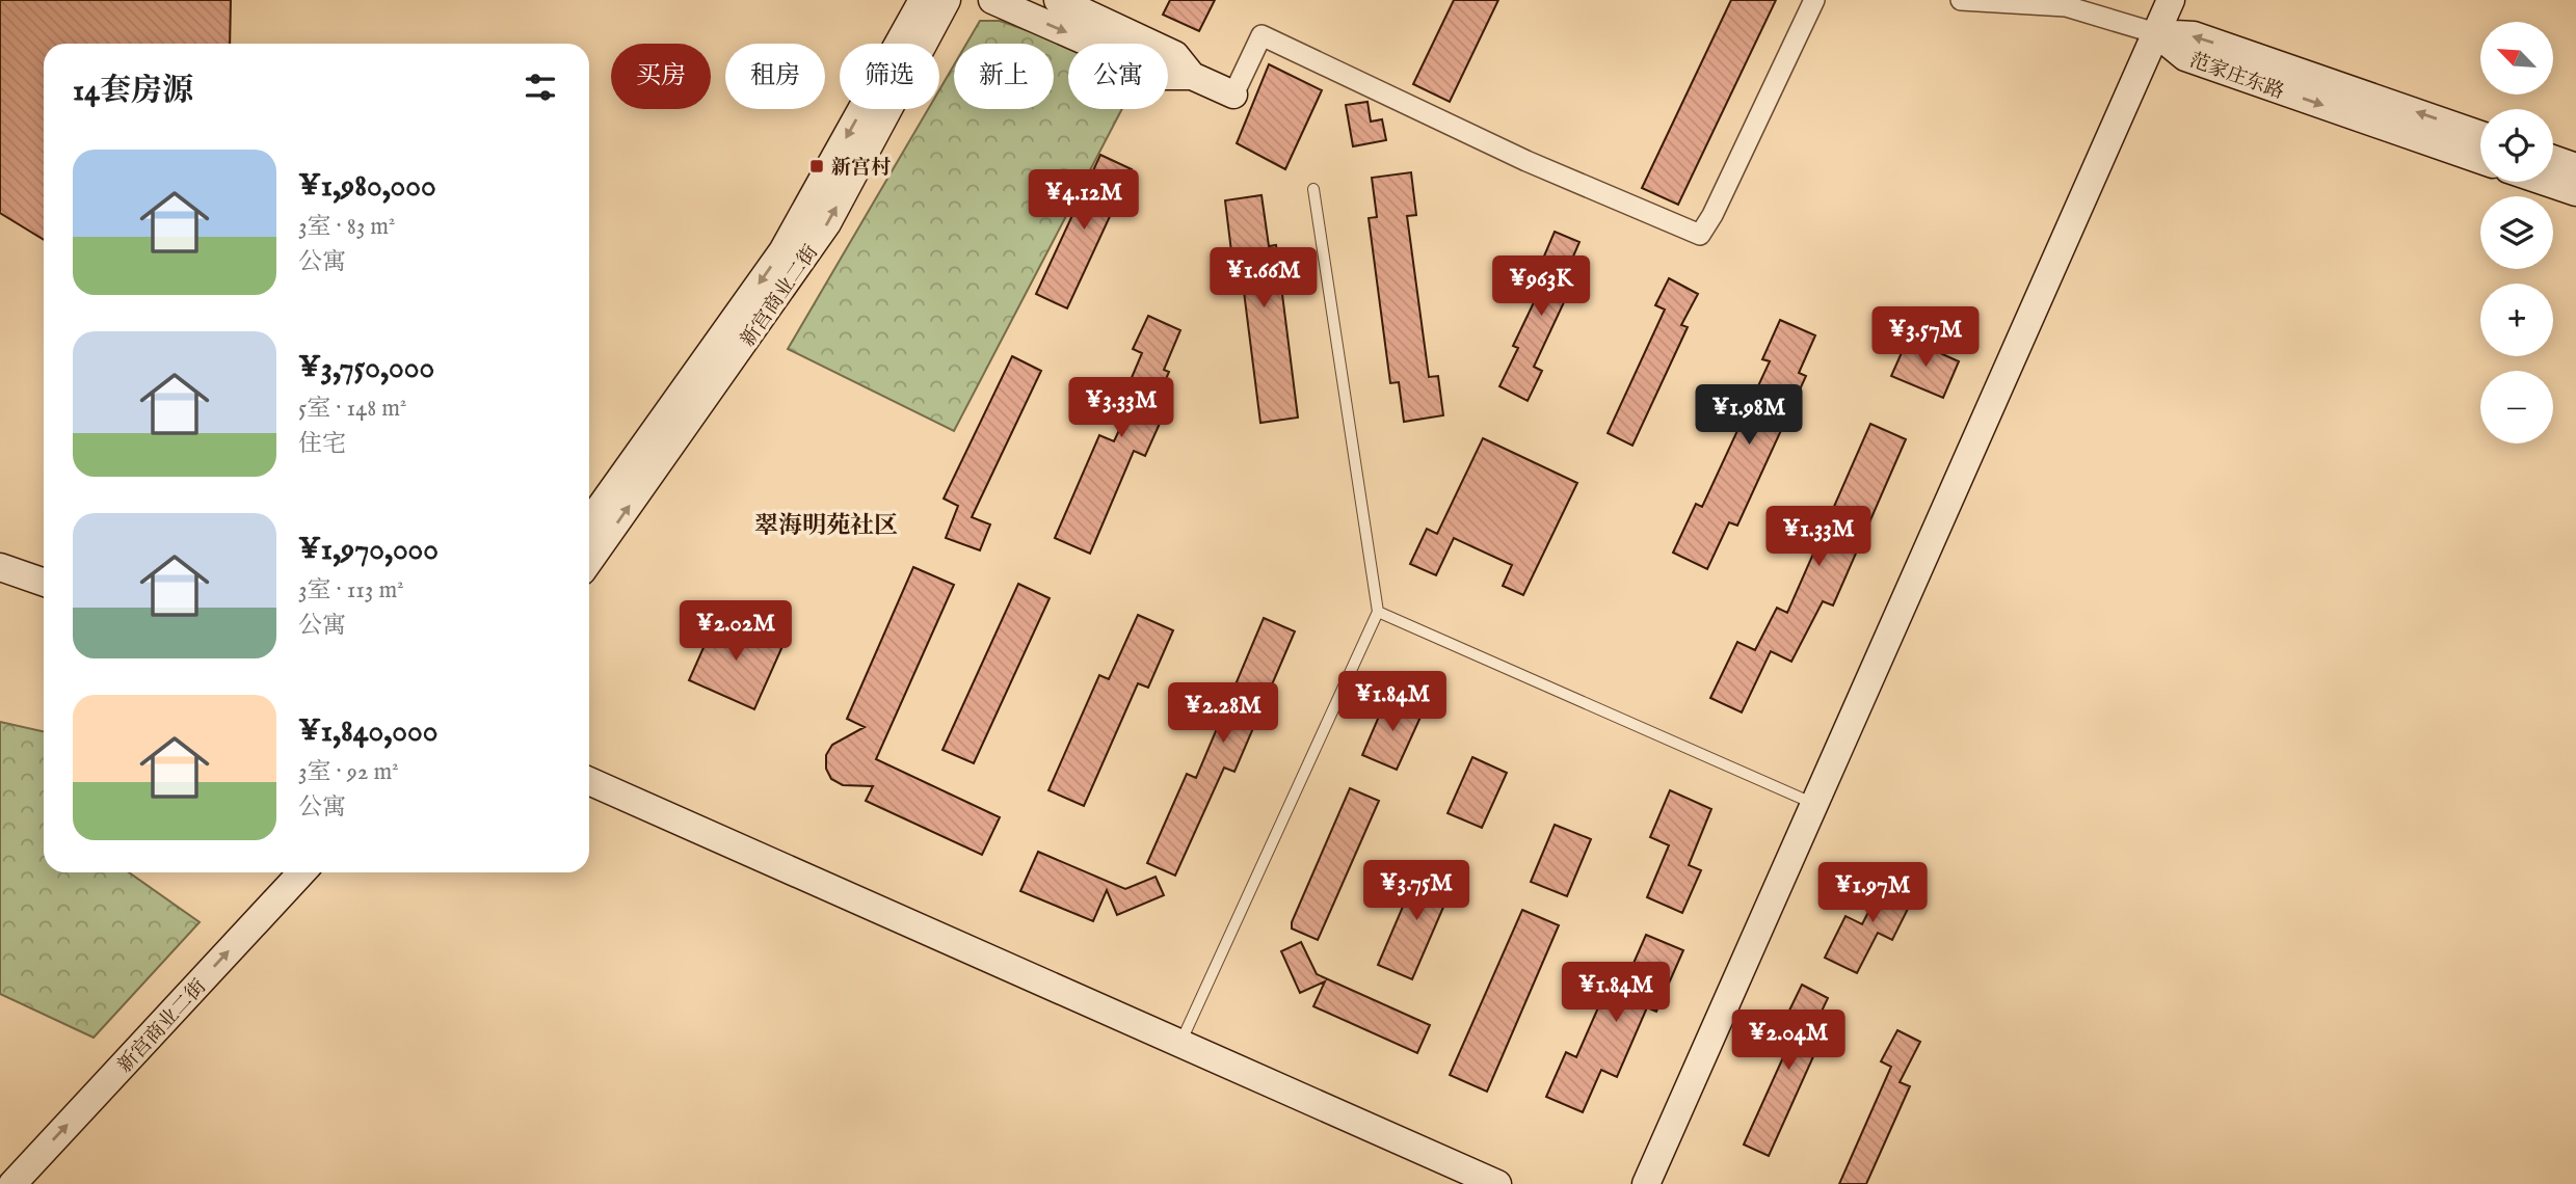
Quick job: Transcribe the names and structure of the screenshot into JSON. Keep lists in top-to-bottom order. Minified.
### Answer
{"streets":{"street":["范家庄东路","新宫商业二街"]},"districts":["翠海明苑社区"],"places":{"transit":["新宫村"]},"north":"top left","page":{"map_buttons":["+","−"],"chip":["买房","租房","筛选","新上","公寓"],"heading":"14套房源","list":[{"name":"¥1,980,000","note":"3室 · 83 m² · 公寓"},{"name":"¥3,750,000","note":"5室 · 148 m² · 住宅"},{"name":"¥1,970,000","note":"3室 · 113 m² · 公寓"},{"name":"¥1,840,000","note":"3室 · 92 m² · 公寓"}],"price":["¥4.12M","¥1.66M","¥963K","¥3.57M","¥3.33M","¥1.98M","¥1.33M","¥2.02M","¥1.84M","¥2.28M","¥3.75M","¥1.97M","¥1.84M","¥2.04M"]}}
